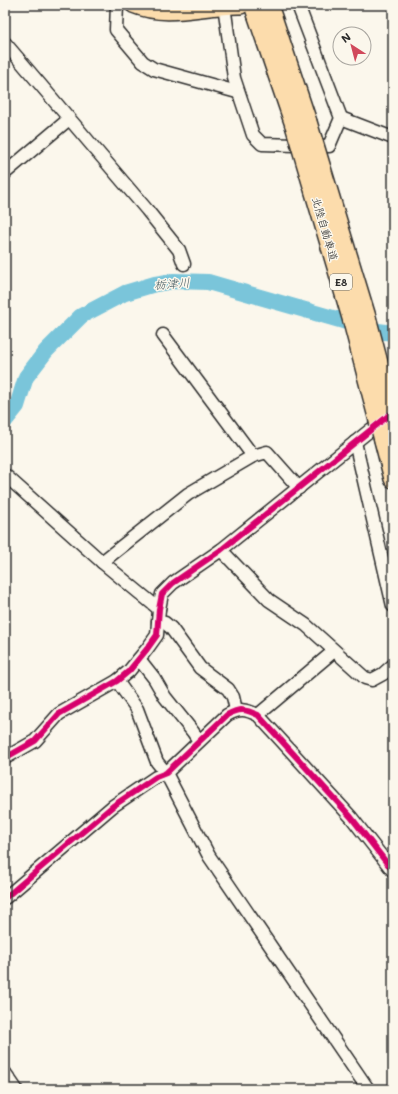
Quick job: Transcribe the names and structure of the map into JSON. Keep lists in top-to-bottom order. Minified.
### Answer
{"streets":{"highway":["北陸自動車道","E8"]},"water":["栃津川"],"north":"top left"}
